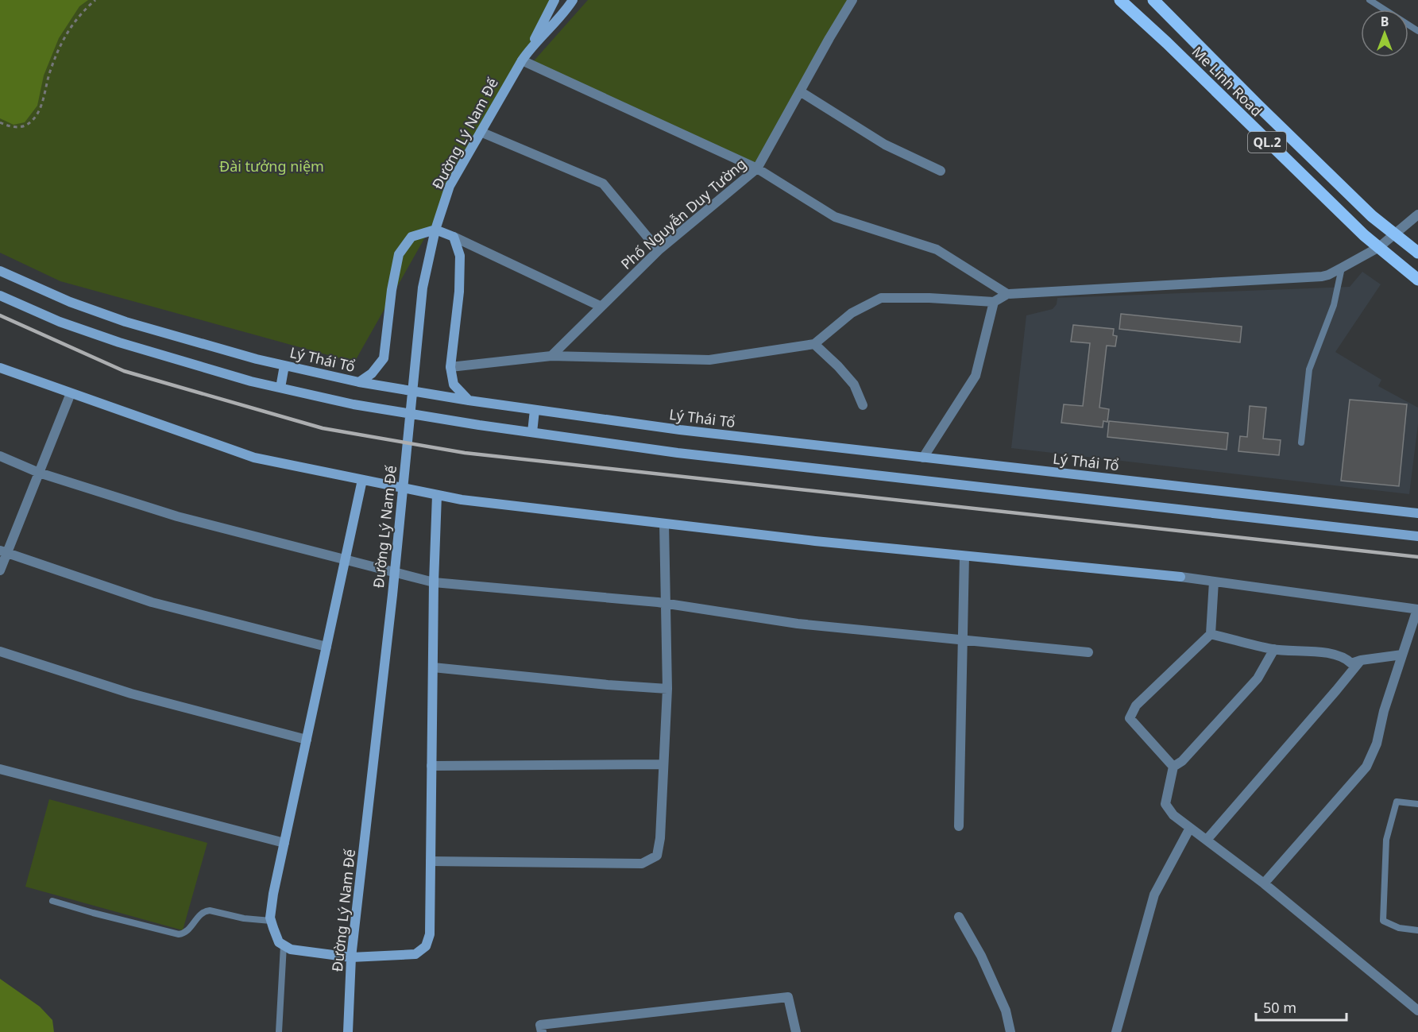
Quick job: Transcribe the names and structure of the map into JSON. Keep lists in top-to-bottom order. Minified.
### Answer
{"streets":{"main road":["Me Linh Road","QL.2"],"street":["Đường Lý Nam Đế","Phố Nguyễn Duy Tường","Lý Thái Tổ"]},"parks":["Đài tưởng niệm"],"scale_bar":"50 m","north":"top"}
